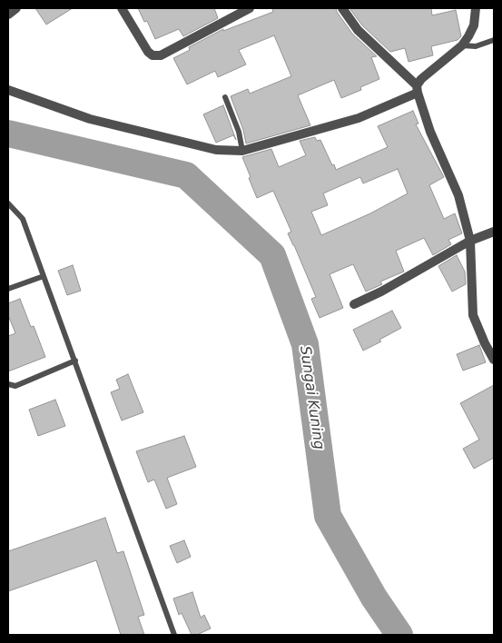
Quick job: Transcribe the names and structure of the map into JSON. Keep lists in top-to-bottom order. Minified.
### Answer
{"water":["Sungai Kuning"]}
